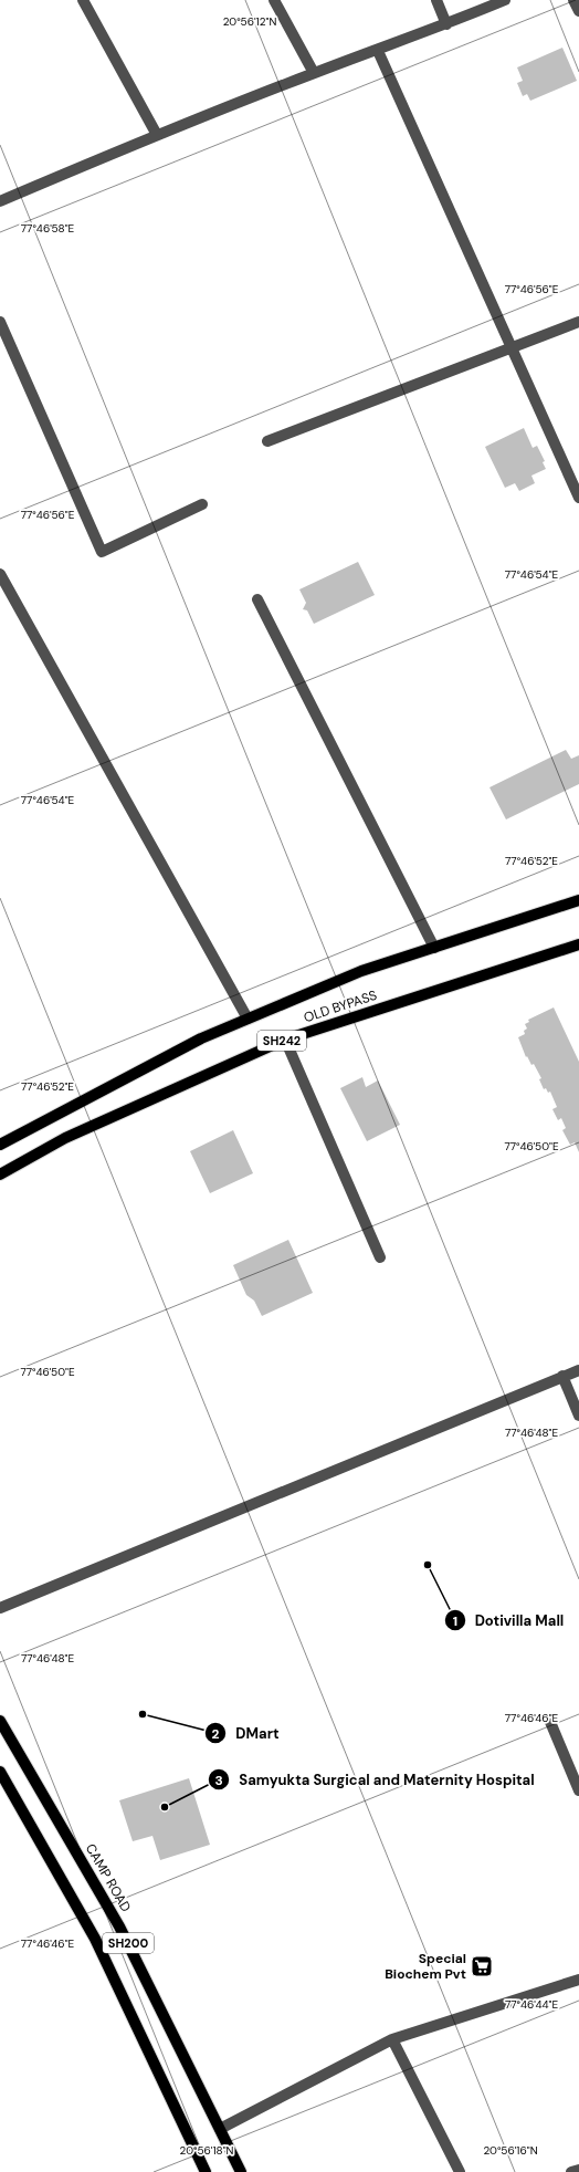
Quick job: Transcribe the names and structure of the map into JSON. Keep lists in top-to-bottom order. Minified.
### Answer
{"streets":{"main road":["OLD BYPASS","SH242","CAMP ROAD","SH200"]},"places":{"other":["Dotivilla Mall","DMart","Samyukta Surgical and Maternity Hospital"],"supermarket":["Special Biochem Pvt"]},"coordinates":["20°56'12\"N","77°46'58\"E","77°46'56\"E","77°46'54\"E","77°46'52\"E","77°46'50\"E","77°46'48\"E","77°46'46\"E","77°46'44\"E","20°56'18\"N","20°56'16\"N"]}
